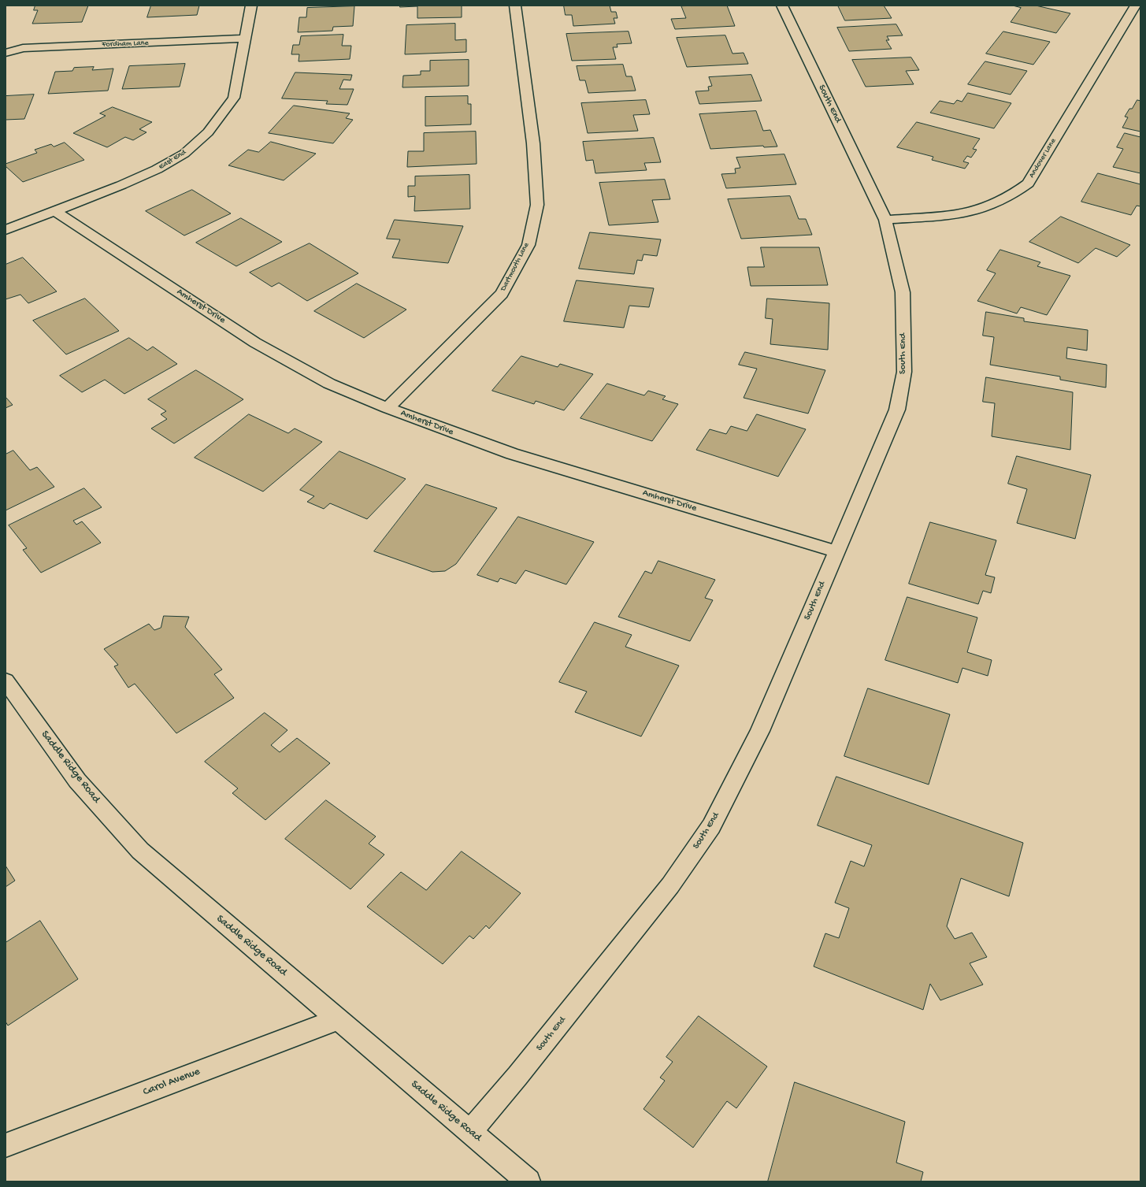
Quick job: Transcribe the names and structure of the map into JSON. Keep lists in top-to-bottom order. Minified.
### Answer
{"streets":{"street":["Fordham Lane","South End","Andover Lane","East End","Dartmouth Lane","Amherst Drive","Saddle Ridge Road","Carol Avenue"]},"crossings":[["Fordham Lane","East End"],["South End","Andover Lane"],["South End","Amherst Drive"],["South End","Saddle Ridge Road"],["East End","Amherst Drive"],["Dartmouth Lane","Amherst Drive"],["Saddle Ridge Road","Carol Avenue"]]}
